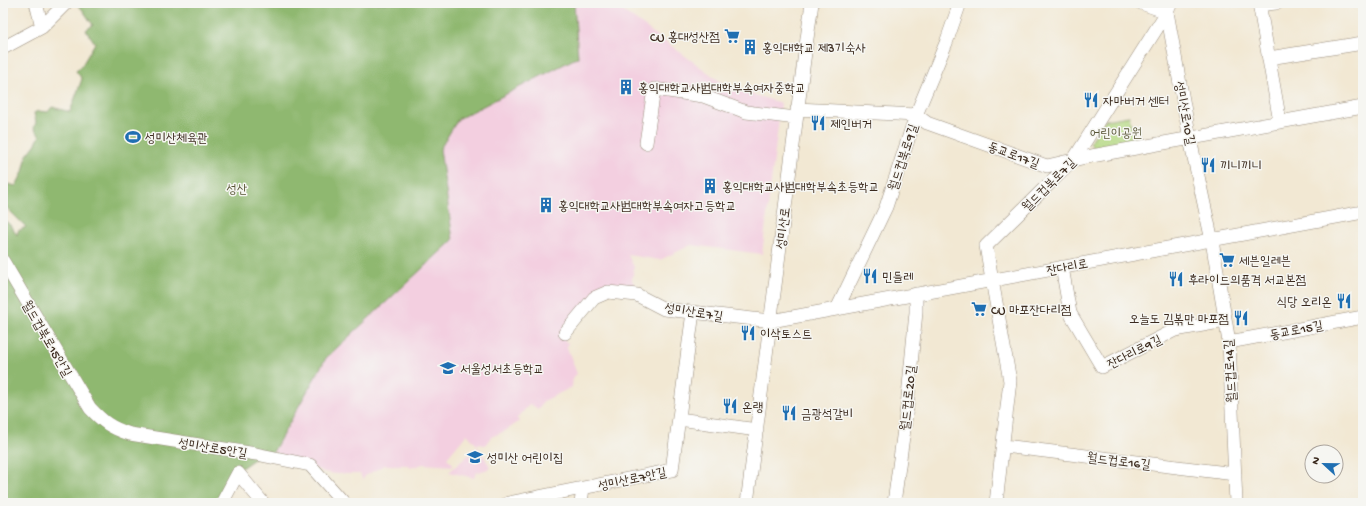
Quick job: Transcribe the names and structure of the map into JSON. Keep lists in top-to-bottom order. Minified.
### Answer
{"streets":{"street":["성미산로10길","동교로17길","월드컵북로9길","월드컵북로7길","성미산로","잔다리로","성미산로7길","동교로15길","월드컵북로15안길","잔다리로9길","월드컵로14길","월드컵로20길","성미산로5안길","월드컵로16길","성미산로7안길"]},"crossings":[["성미산로10길","동교로17길"],["성미산로10길","월드컵북로7길"],["성미산로10길","잔다리로"],["성미산로10길","월드컵로14길"],["동교로17길","월드컵북로9길"],["동교로17길","월드컵북로7길"],["동교로17길","성미산로"],["월드컵북로9길","잔다리로"],["월드컵북로7길","잔다리로"],["성미산로","잔다리로"],["성미산로","성미산로7길"],["잔다리로","성미산로7길"],["잔다리로","잔다리로9길"],["잔다리로","월드컵로14길"],["잔다리로","월드컵로20길"],["성미산로7길","성미산로7안길"],["동교로15길","월드컵로14길"],["월드컵북로15안길","성미산로5안길"],["잔다리로9길","월드컵로14길"],["월드컵로14길","월드컵로16길"]],"parks":["어린이공원","성산"],"places":{"supermarket":["CU 홍대성산점","세븐일레븐","CU 마포잔다리점"],"building":["홍익대학교 제3기숙사","홍익대학교사범대학부속여자중학교","홍익대학교사범대학부속초등학교","홍익대학교사범대학부속여자고등학교"],"restaurant":["자마버거 센터","제인버거","끼니끼니","민들레","후라이드의품격 서교본점","식당 오리온","오늘도 김볶만 마포점","이삭토스트","온랭","금광석갈비"],"sports":["성미산체육관"],"school or university":["서울성서초등학교","성미산 어린이집"]},"north":"left"}
